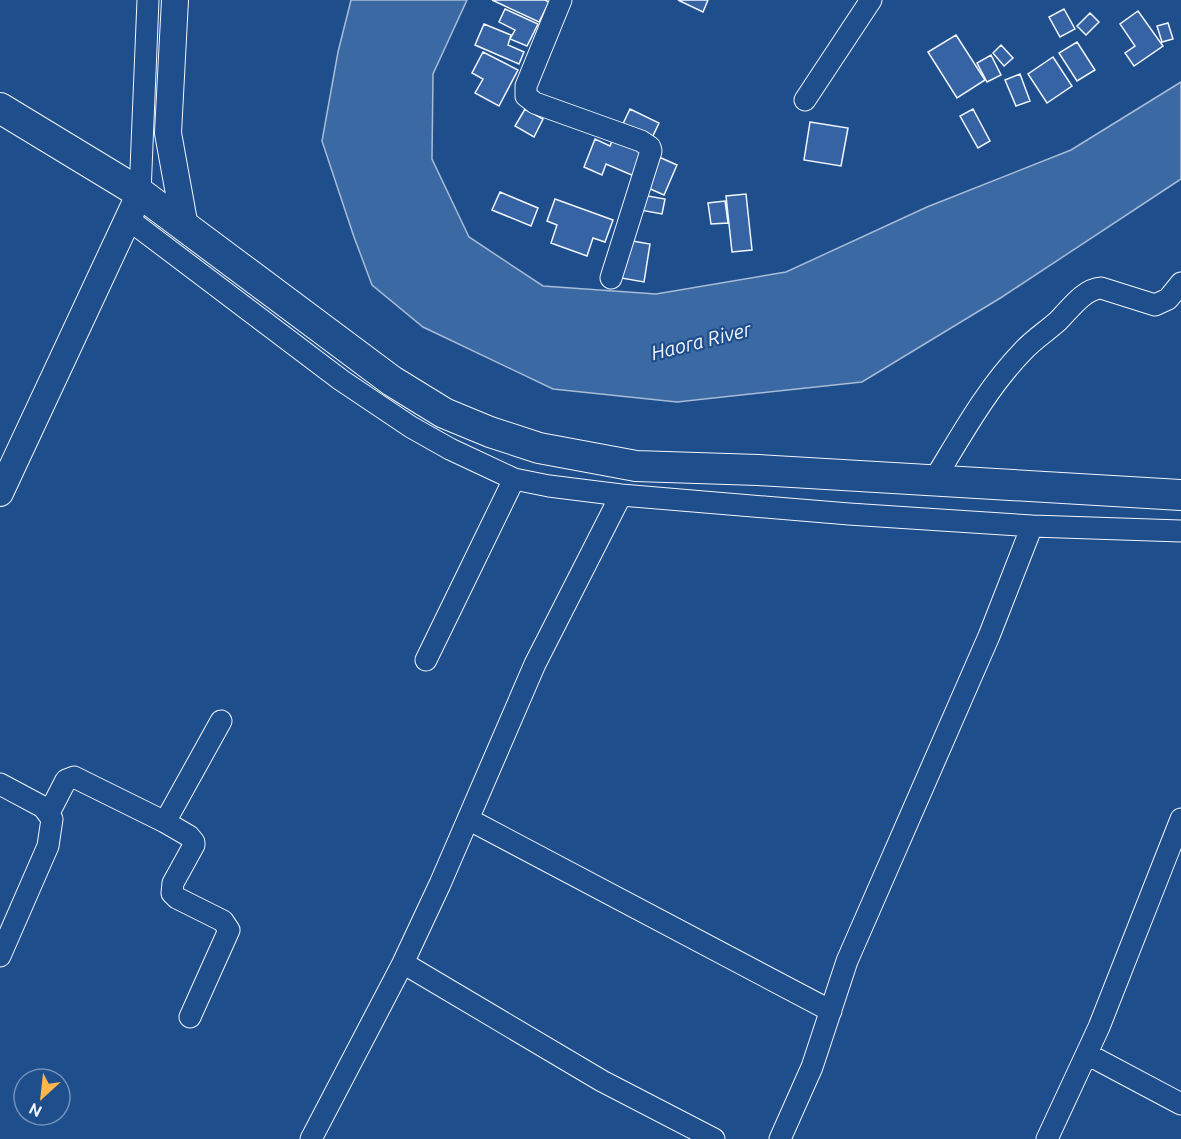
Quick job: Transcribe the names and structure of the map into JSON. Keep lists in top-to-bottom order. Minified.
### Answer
{"water":["Haora River"],"north":"bottom left"}
